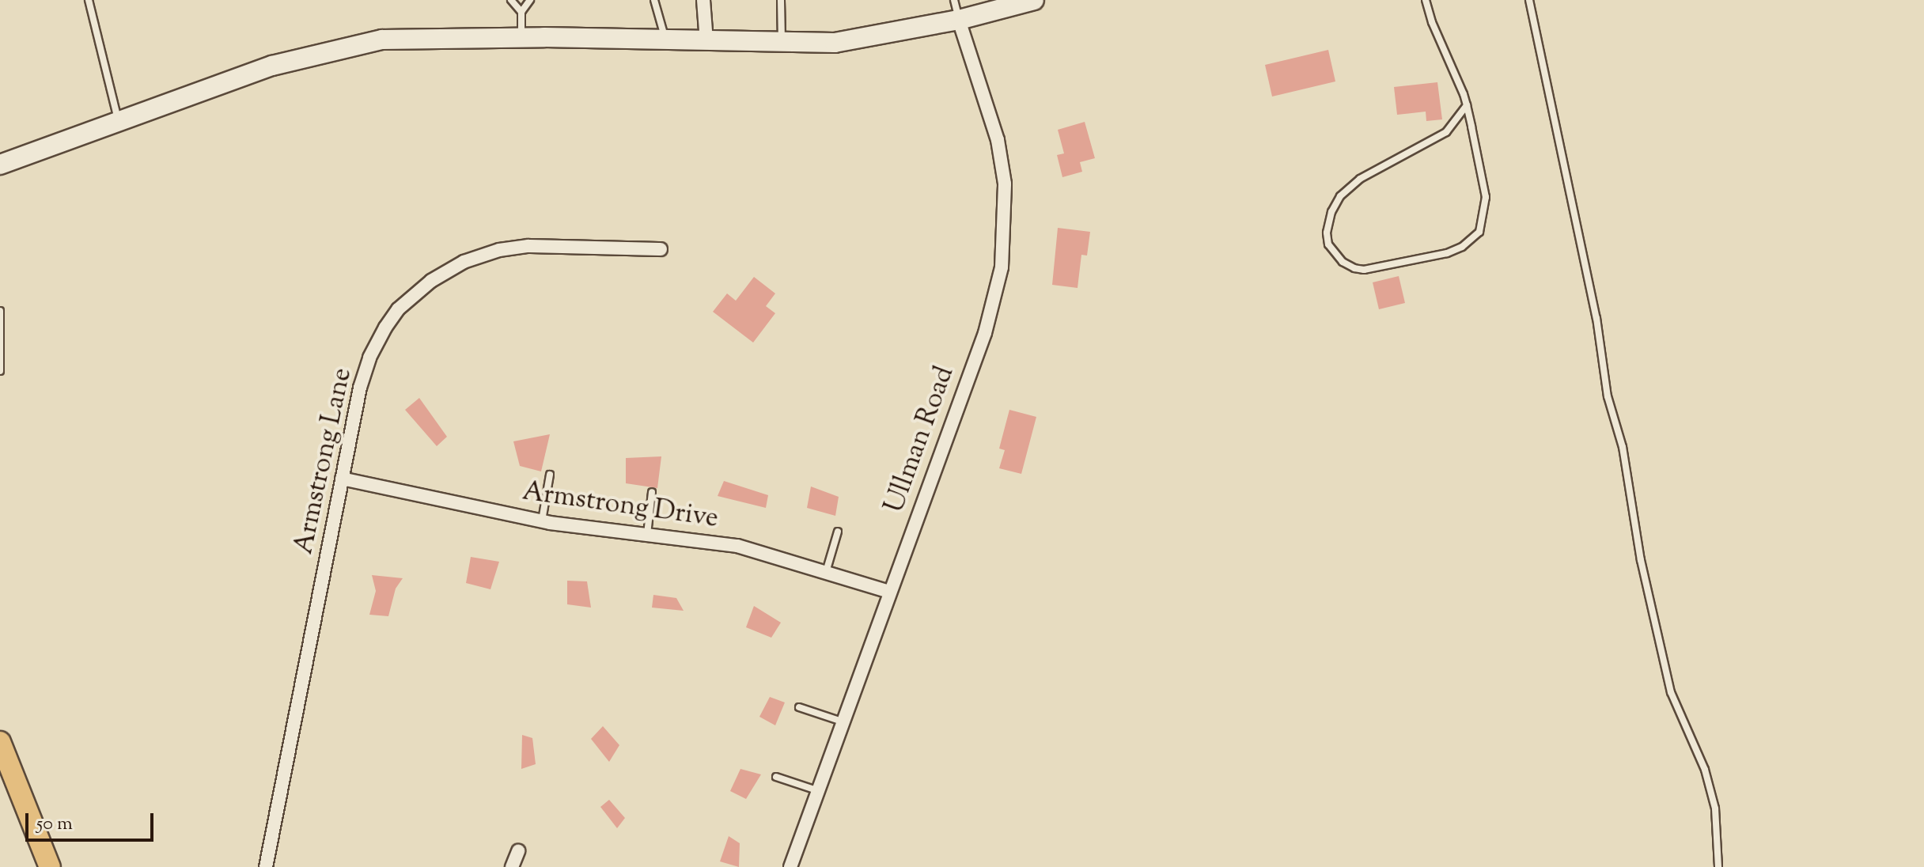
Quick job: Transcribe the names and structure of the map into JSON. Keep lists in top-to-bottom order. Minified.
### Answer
{"streets":{"street":["Ullman Road","Armstrong Lane","Armstrong Drive"]},"crossings":[["Ullman Road","Armstrong Drive"],["Armstrong Lane","Armstrong Drive"]],"scale_bar":"50 m"}
